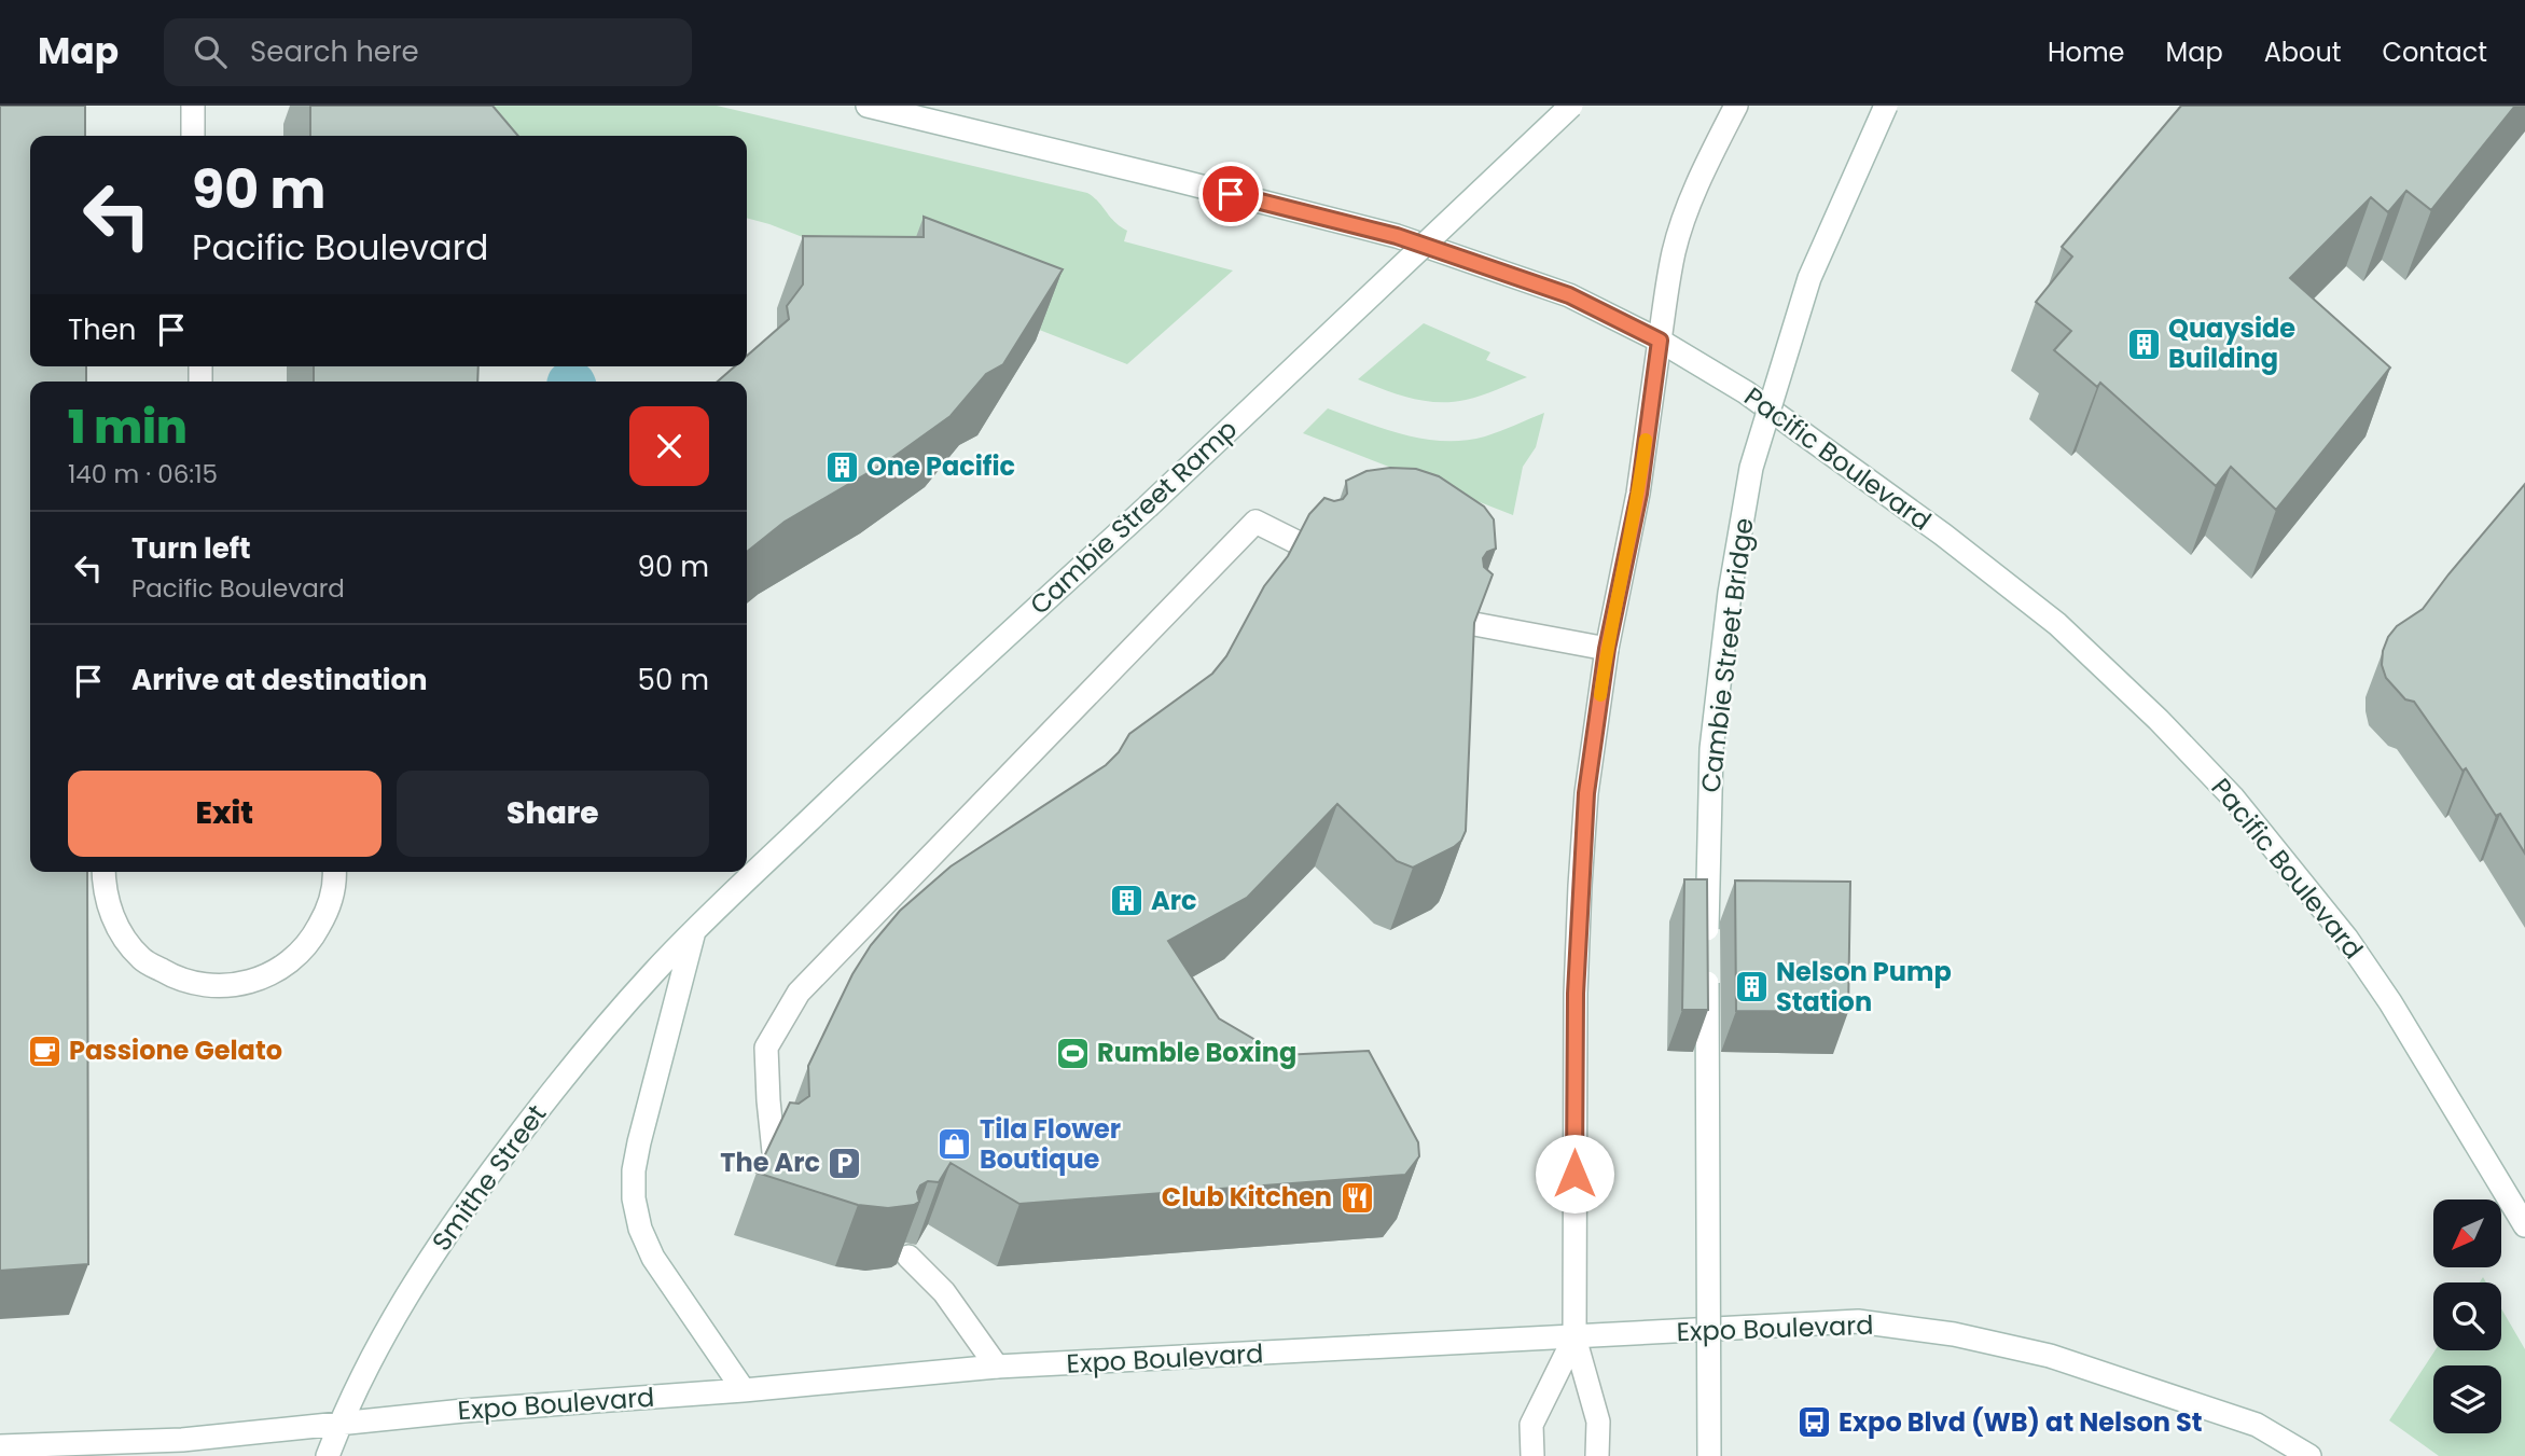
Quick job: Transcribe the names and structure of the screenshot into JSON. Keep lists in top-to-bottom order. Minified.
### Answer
{"streets":{"main road":["Pacific Boulevard","Cambie Street Ramp","Cambie Street Bridge","Smithe Street","Expo Boulevard"]},"crossings":[["Cambie Street Ramp","Smithe Street"],["Smithe Street","Expo Boulevard"]],"places":{"building":["Quayside Building","One Pacific","Arc","Nelson Pump Station"],"cafe":["Passione Gelato"],"sports":["Rumble Boxing"],"shop":["Tila Flower Boutique"],"parking":["The Arc"],"restaurant":["Club Kitchen"],"bus stop":["Expo Blvd (WB) at Nelson St"]},"north":"bottom left","page":{"header":"Map","search":"Search here","nav":["Home","Map","About","Contact"],"turn":["90 m","Pacific Boulevard"],"then":"Then","heading":["1 min","140 m · 06:15"],"list":[{"name":"Turn left","note":"Pacific Boulevard","value":"90 m"},{"name":"Arrive at destination","value":"50 m"}],"buttons":["Exit","Share"]}}
